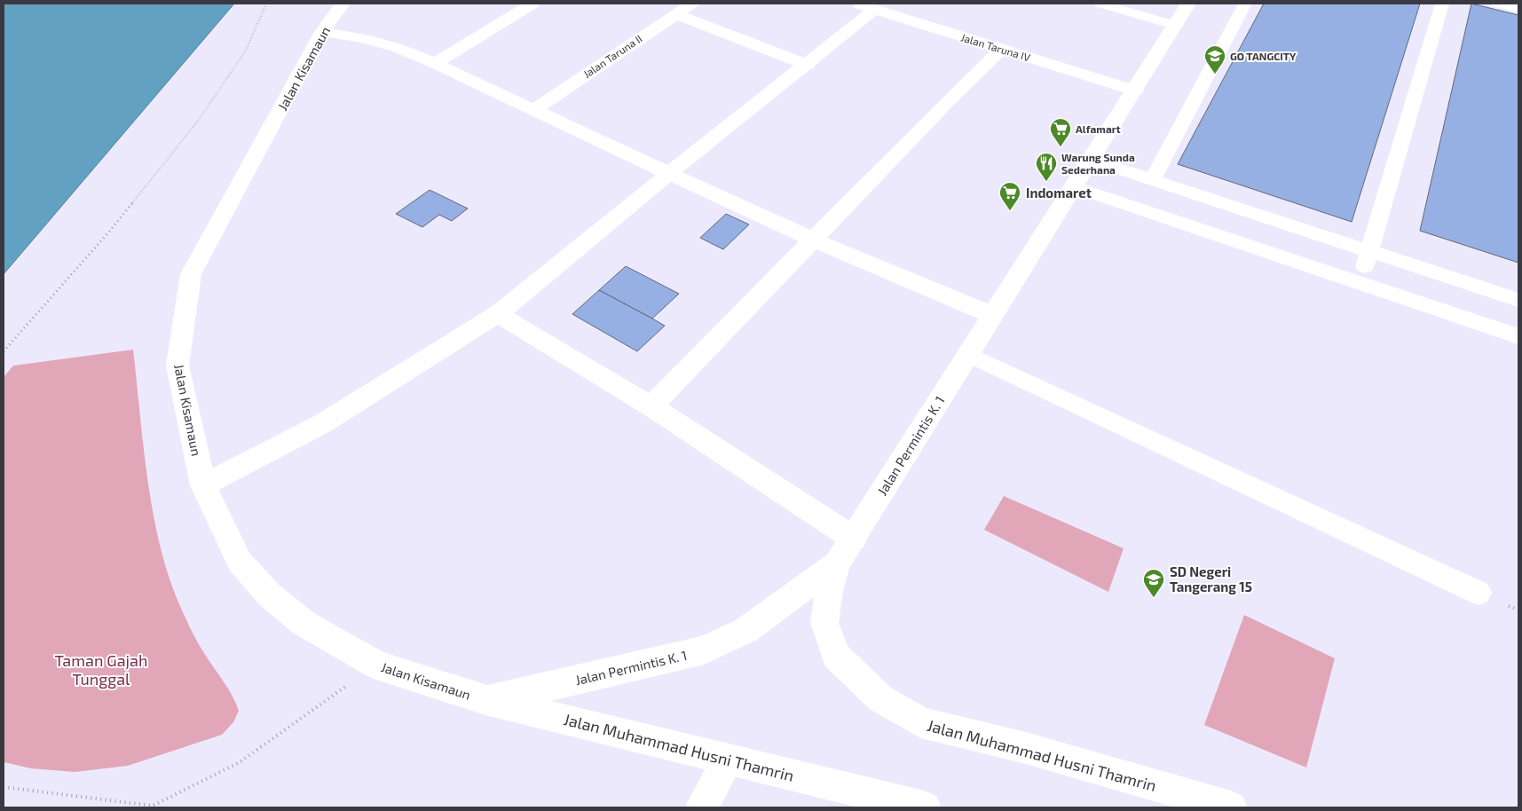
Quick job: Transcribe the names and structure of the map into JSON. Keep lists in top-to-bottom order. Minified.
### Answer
{"streets":{"street":["Jalan Taruna IV","Jalan Taruna II","Jalan Kisamaun","Jalan Permintis K. 1","Jalan Muhammad Husni Thamrin"]},"crossings":[["Jalan Taruna IV","Jalan Permintis K. 1"],["Jalan Kisamaun","Jalan Permintis K. 1"],["Jalan Kisamaun","Jalan Muhammad Husni Thamrin"],["Jalan Permintis K. 1","Jalan Muhammad Husni Thamrin"]],"parks":["Taman Gajah Tunggal"],"places":{"school or university":["GO TANGCITY","SD Negeri Tangerang 15"],"supermarket":["Alfamart","Indomaret"],"restaurant":["Warung Sunda Sederhana"]}}
